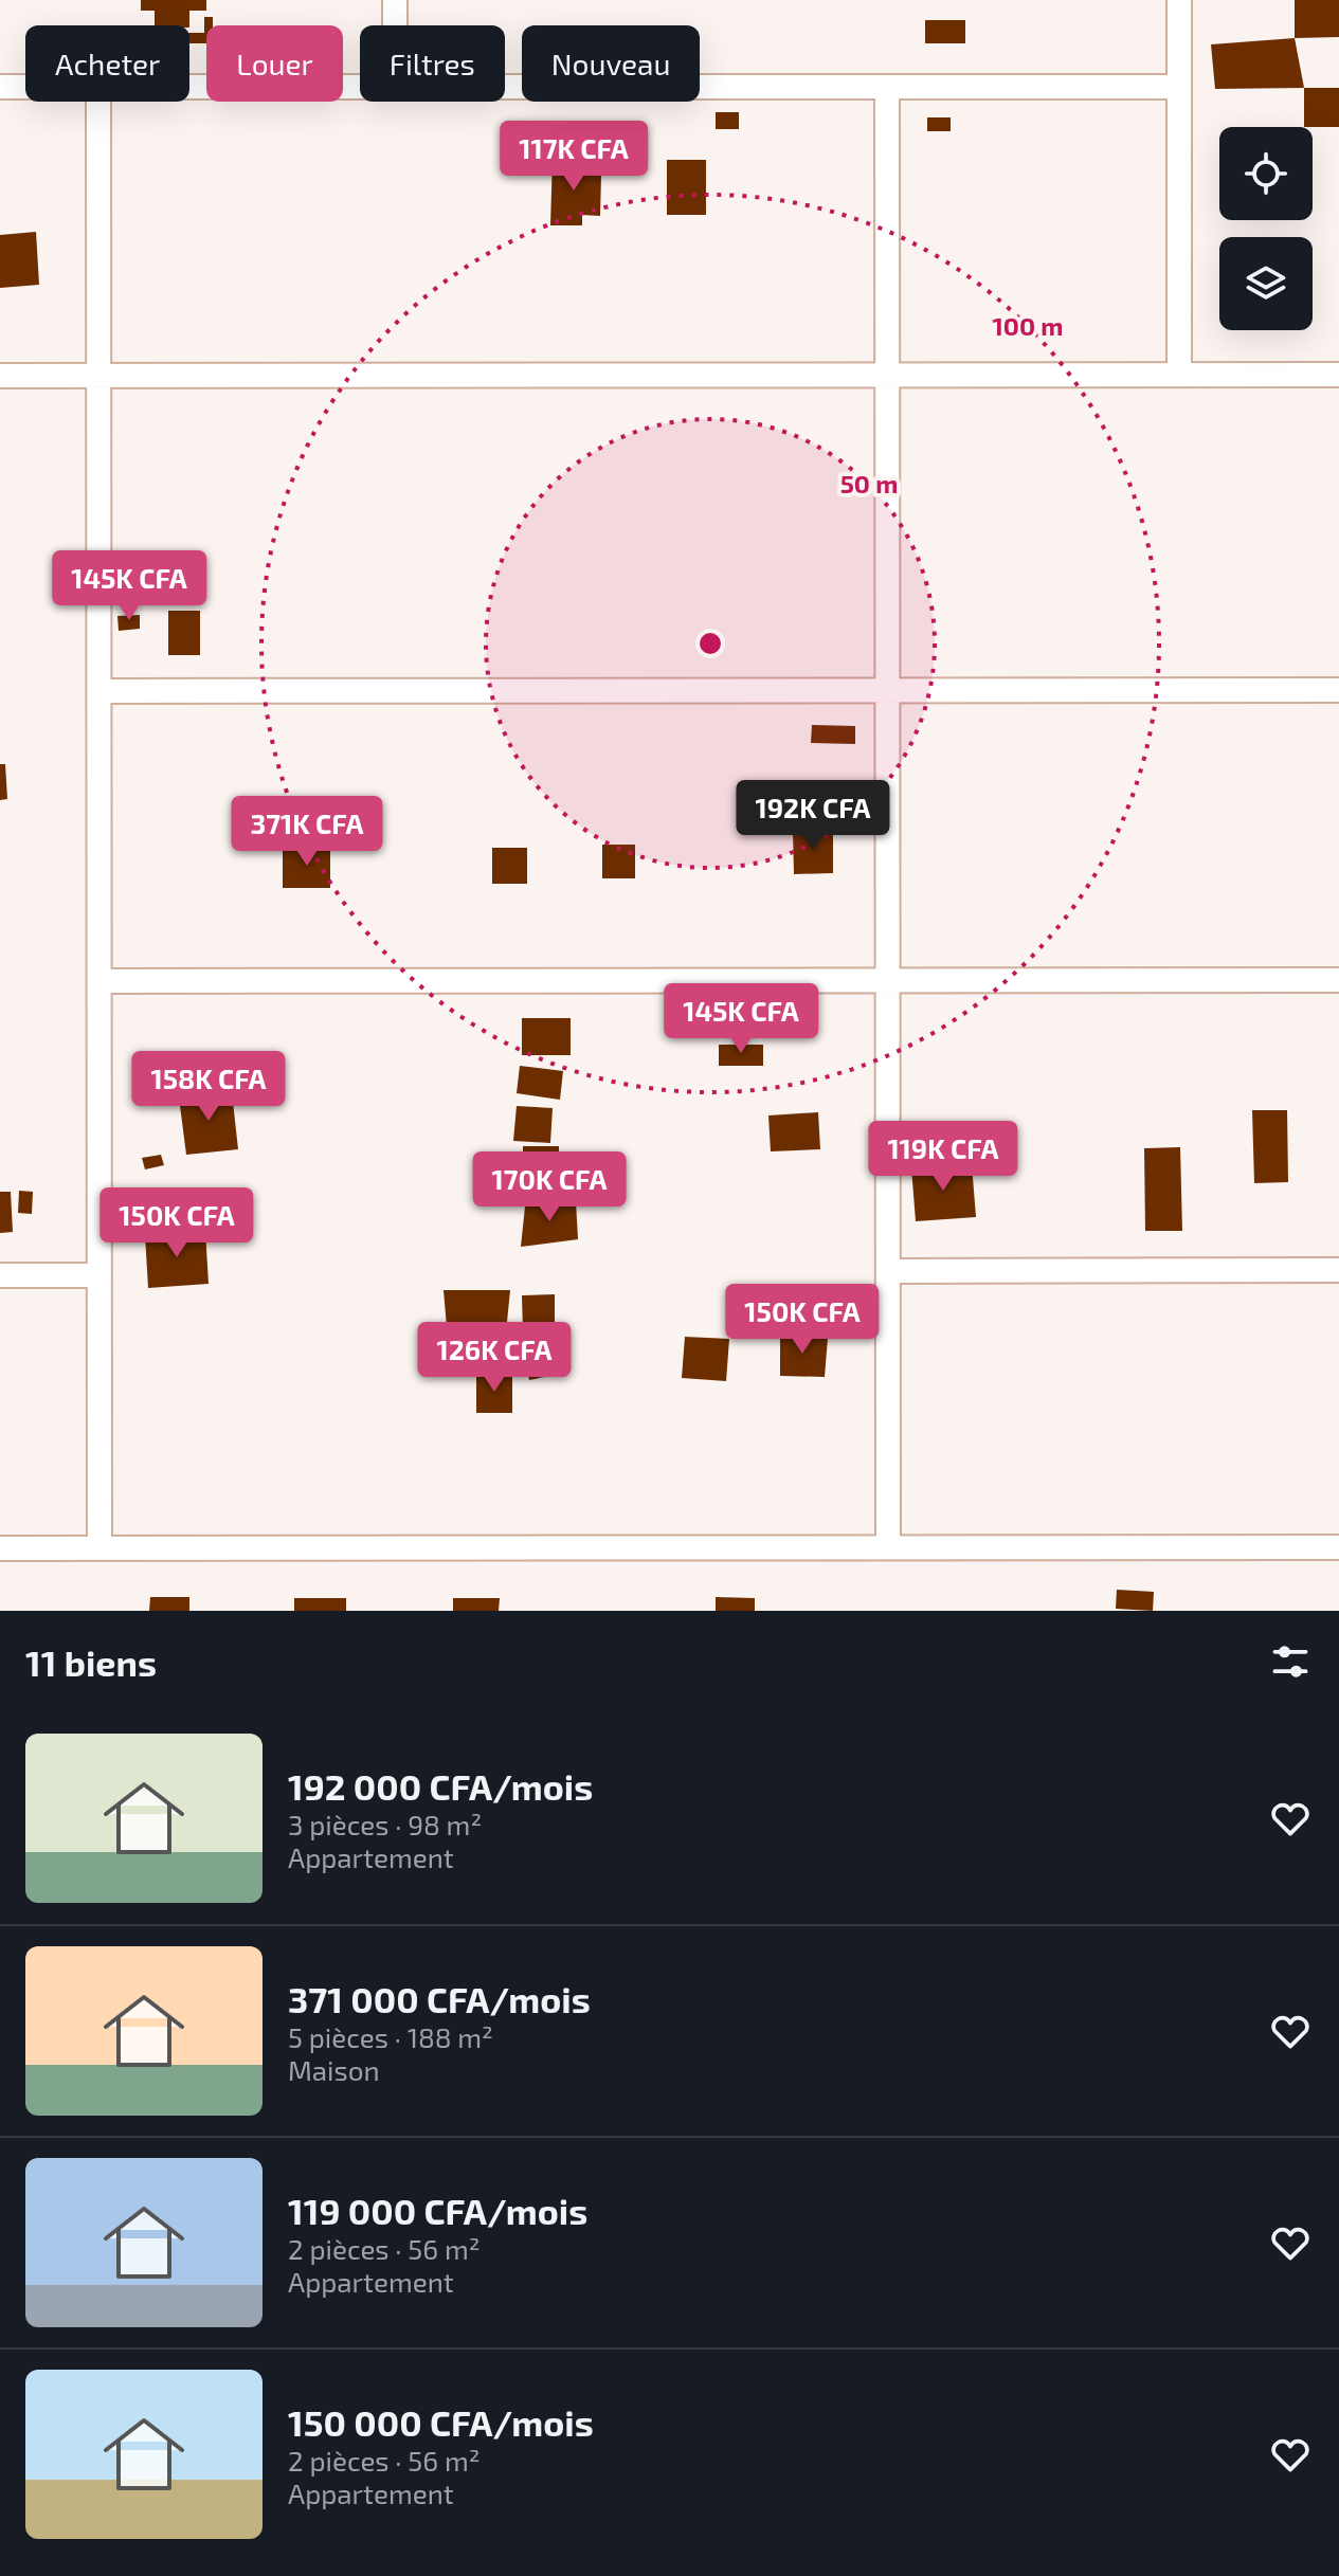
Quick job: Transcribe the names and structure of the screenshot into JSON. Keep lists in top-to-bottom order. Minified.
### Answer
{"page":{"chip":["Acheter","Louer","Filtres","Nouveau"],"price":["117K CFA","145K CFA","192K CFA","371K CFA","145K CFA","158K CFA","119K CFA","170K CFA","150K CFA","150K CFA","126K CFA"],"heading":"11 biens","list":[{"name":"192 000 CFA/mois","note":"3 pièces · 98 m² · Appartement"},{"name":"371 000 CFA/mois","note":"5 pièces · 188 m² · Maison"},{"name":"119 000 CFA/mois","note":"2 pièces · 56 m² · Appartement"},{"name":"150 000 CFA/mois","note":"2 pièces · 56 m² · Appartement"}]},"rings":["100 m","50 m"]}
